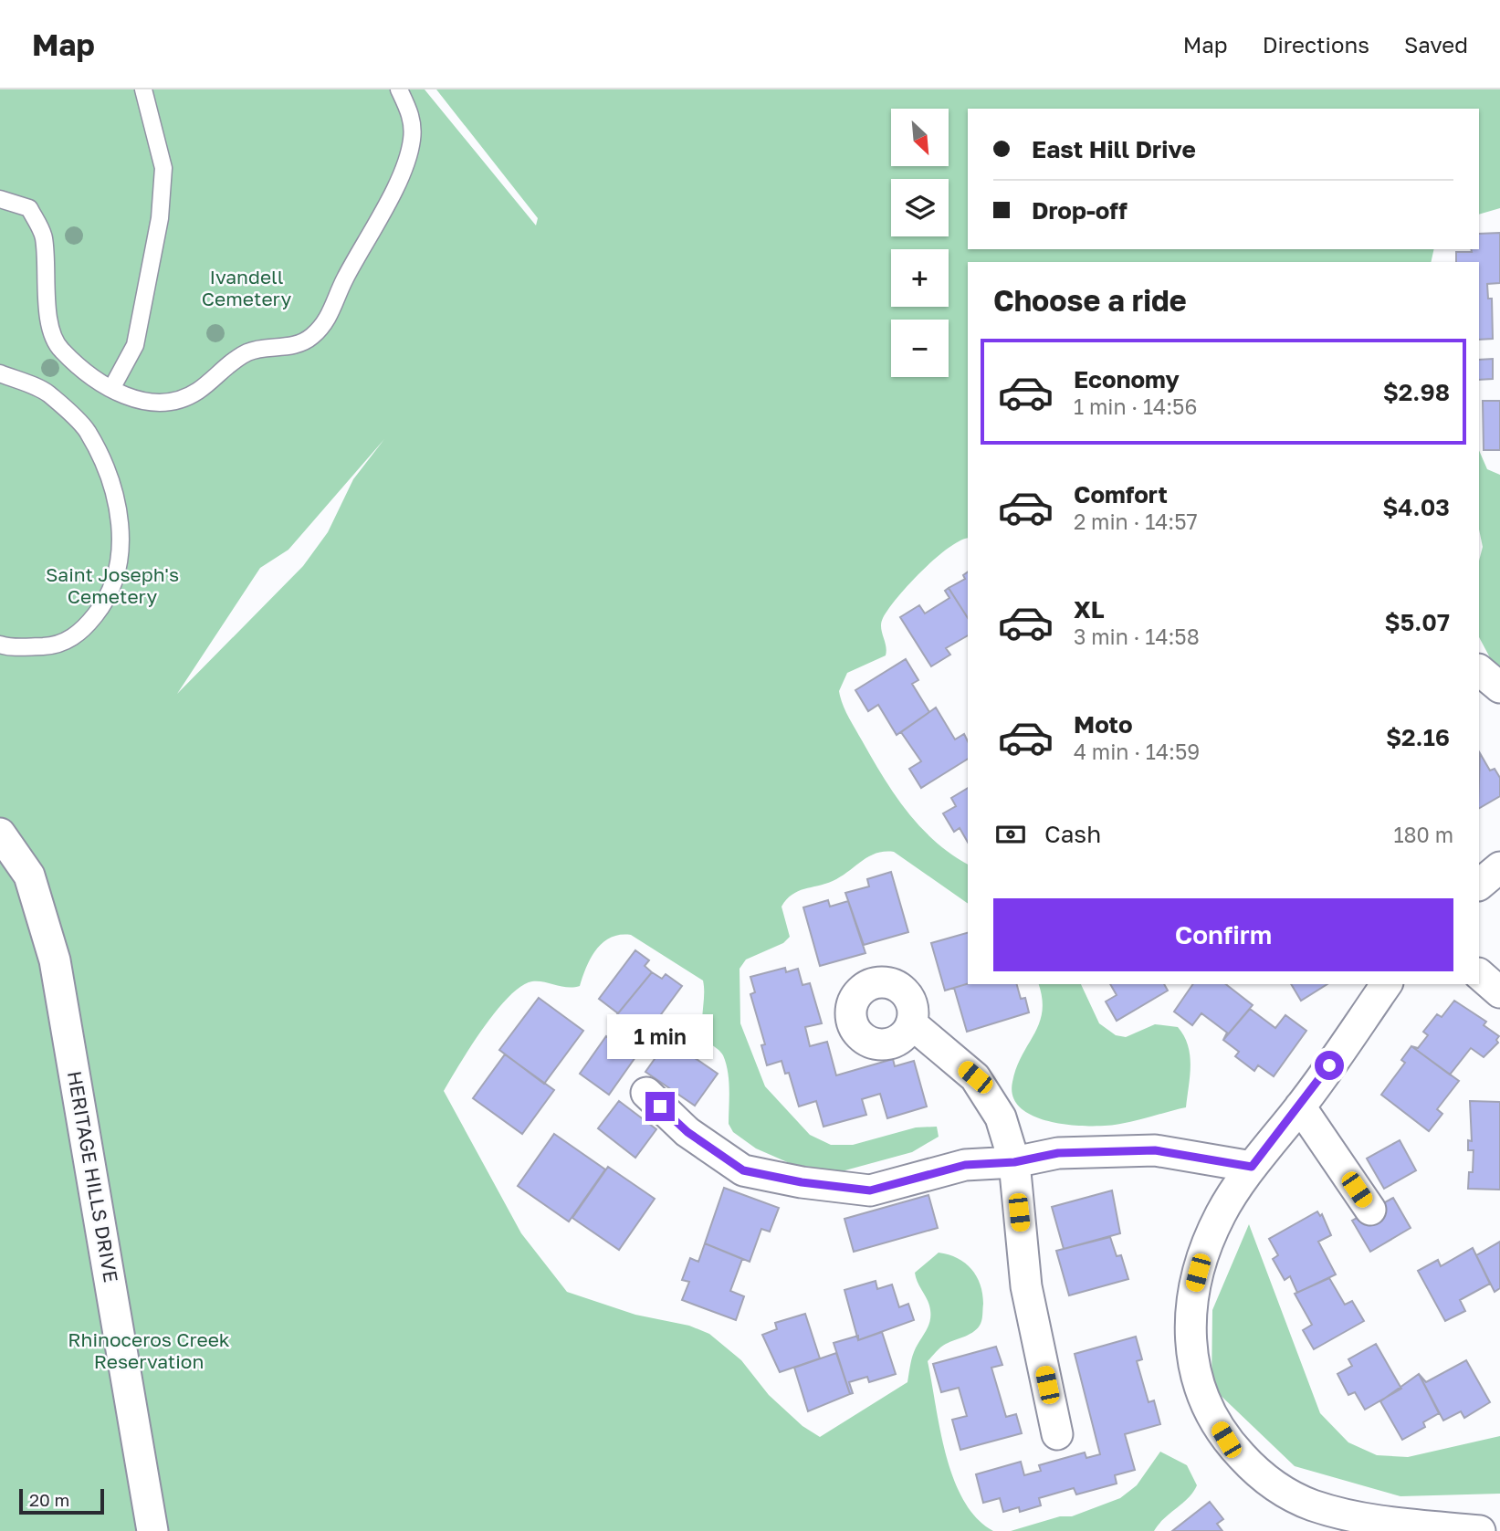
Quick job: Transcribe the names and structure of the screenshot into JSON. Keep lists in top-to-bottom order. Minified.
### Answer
{"streets":{"street":["HERITAGE HILLS DRIVE"]},"parks":["Ivandell Cemetery","Saint Joseph's Cemetery","Rhinoceros Creek Reservation"],"scale_bar":"20 m","north":"bottom right","page":{"header":"Map","nav":["Map","Directions","Saved"],"map_buttons":["+","−"],"banner":["East Hill Drive","Drop-off"],"heading":"Choose a ride","list":[{"name":"Economy","note":"1 min · 14:56","value":"$2.98"},{"name":"Comfort","note":"2 min · 14:57","value":"$4.03"},{"name":"XL","note":"3 min · 14:58","value":"$5.07"},{"name":"Moto","note":"4 min · 14:59","value":"$2.16"}],"pay":["Cash","180 m"],"buttons":"Confirm","bubble":"1 min","scale":"20 m"}}
